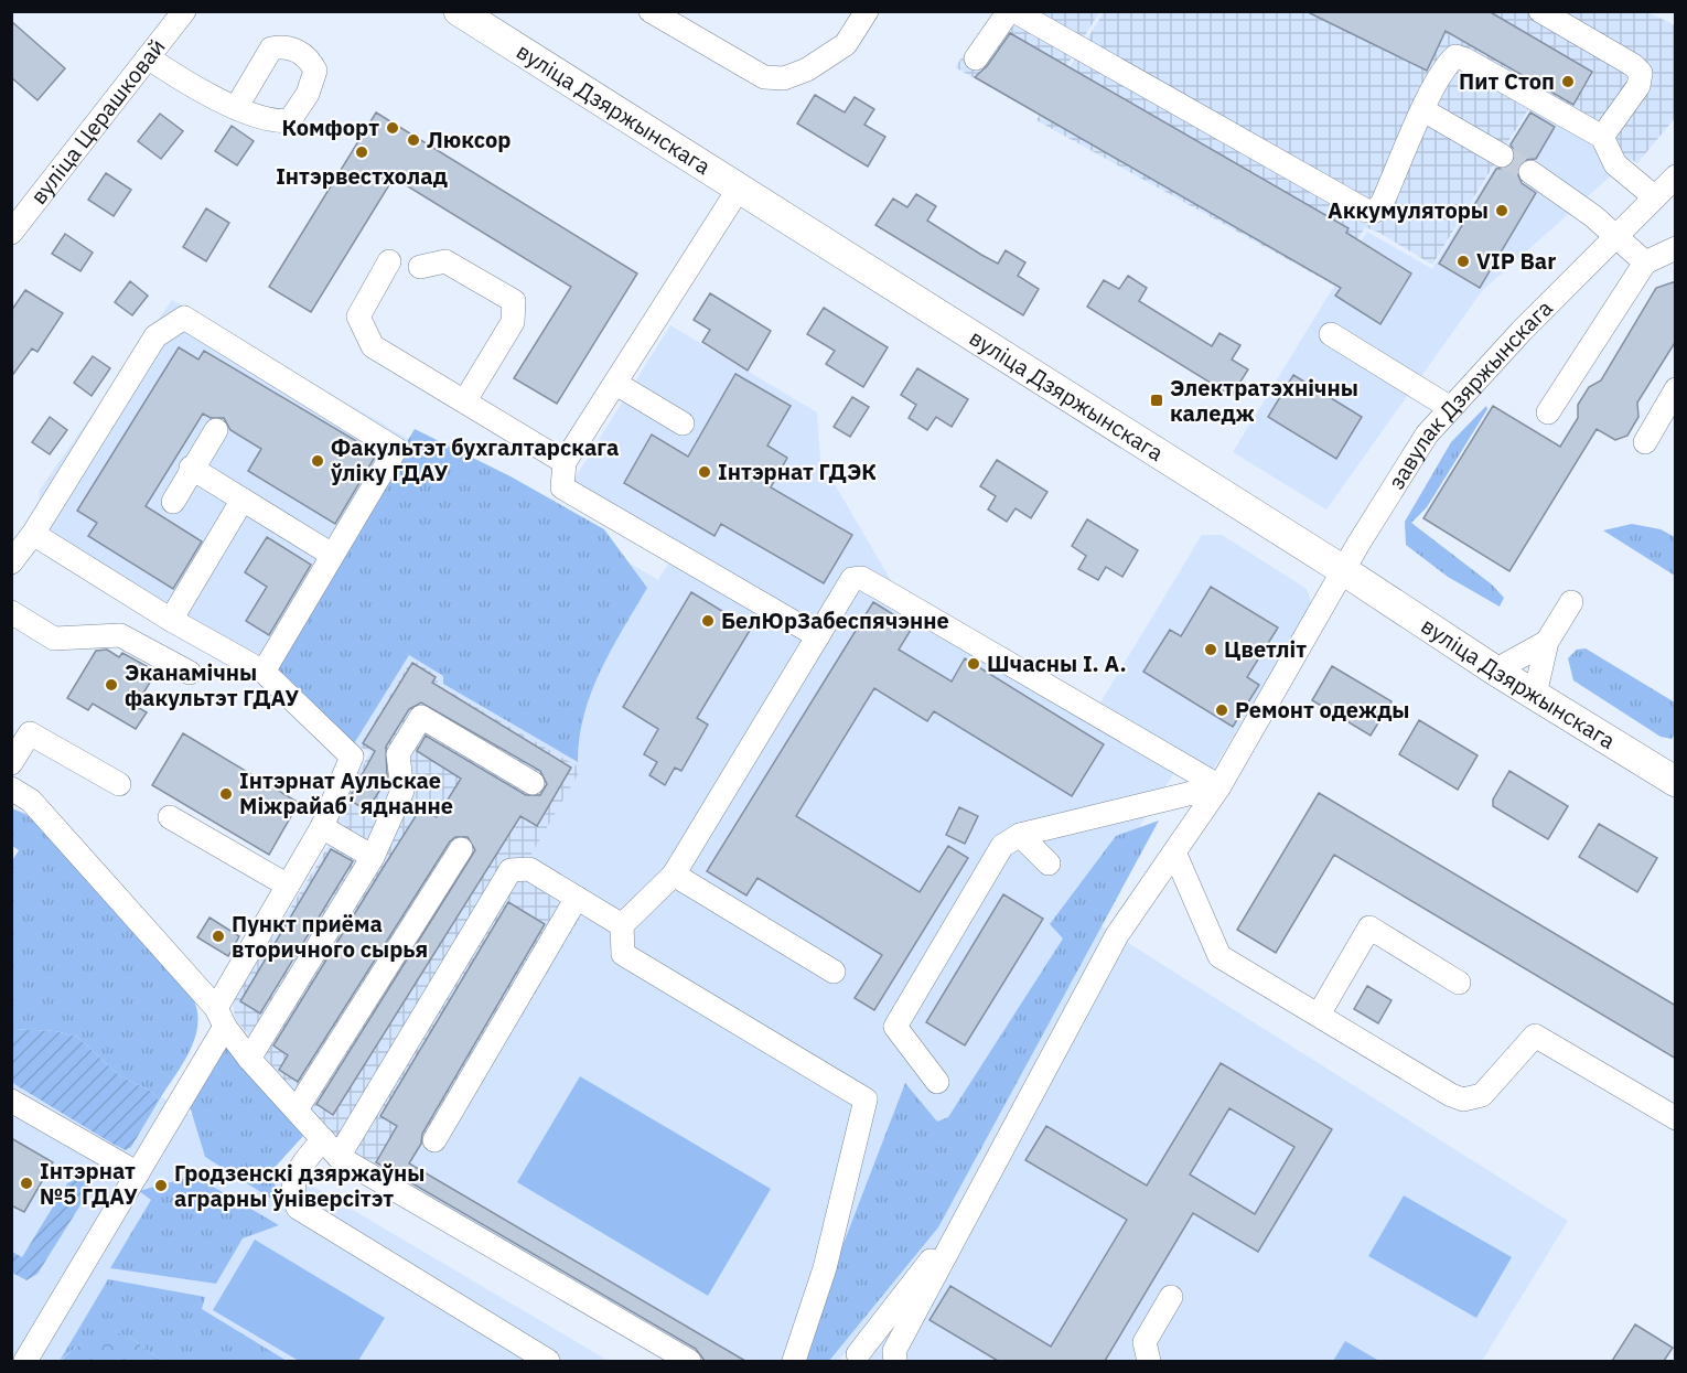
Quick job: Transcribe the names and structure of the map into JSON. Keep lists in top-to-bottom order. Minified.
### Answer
{"streets":{"main road":["вуліца Дзяржынскага"],"street":["вуліца Церашковай","завулак Дзяржынскага"]},"crossings":[["вуліца Дзяржынскага","завулак Дзяржынскага"]],"places":{"other":["Пит Стоп","Комфорт","Люксор","Інтэрвестхолад","Аккумуляторы","VIP Bar","Факультэт бухгалтарскага ўліку ГДАУ","Інтэрнат ГДЭК","БелЮрЗабеспячэнне","Цветліт","Шчасны І. А.","Эканамічны факультэт ГДАУ","Ремонт одежды","Інтэрнат Аульскае Міжрайабʼяднанне","Пункт приёма вторичного сырья","Інтэрнат №5 ГДАУ","Гродзенскі дзяржаўны аграрны ўніверсітэт"],"transit":["Электратэхнічны каледж"]}}
